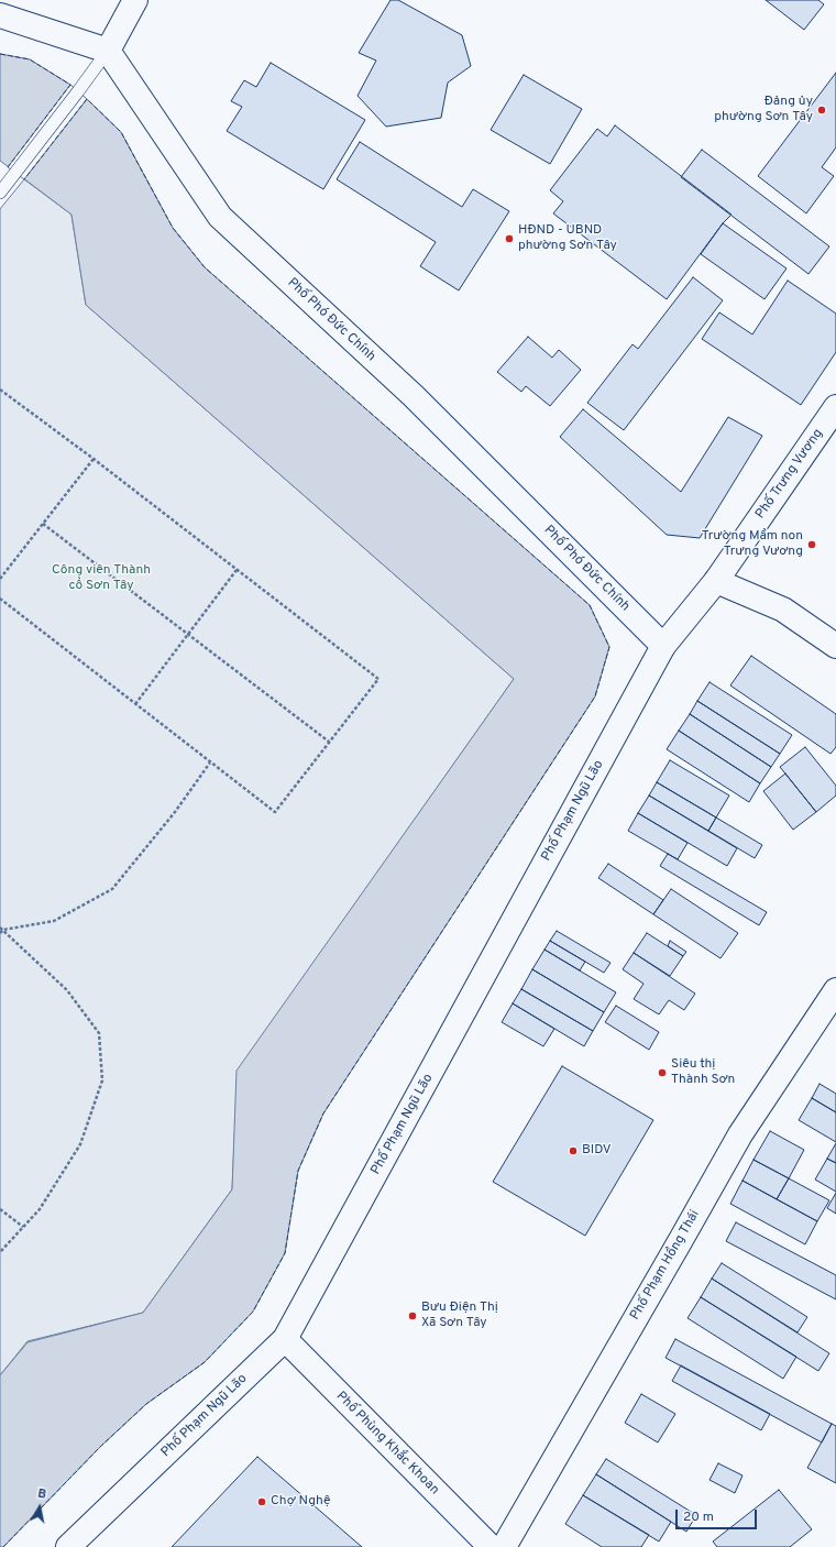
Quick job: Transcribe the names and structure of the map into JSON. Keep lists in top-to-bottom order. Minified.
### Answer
{"streets":{"main road":["Phố Phó Đức Chính","Phố Trưng Vương","Phố Phạm Ngũ Lão","Phố Phạm Hồng Thái","Phố Phùng Khắc Khoan"]},"crossings":[["Phố Phó Đức Chính","Phố Trưng Vương"],["Phố Phó Đức Chính","Phố Phạm Ngũ Lão"],["Phố Trưng Vương","Phố Phạm Ngũ Lão"],["Phố Phạm Ngũ Lão","Phố Phùng Khắc Khoan"]],"parks":["Công viên Thành cổ Sơn Tây"],"places":["Đảng ủy phường Sơn Tây","HĐND - UBND phường Sơn Tây","Trường Mầm non Trưng Vương","Siêu thị Thành Sơn","BIDV","Bưu Điện Thị Xã Sơn Tây","Chợ Nghệ"],"scale_bar":"20 m","north":"top"}
